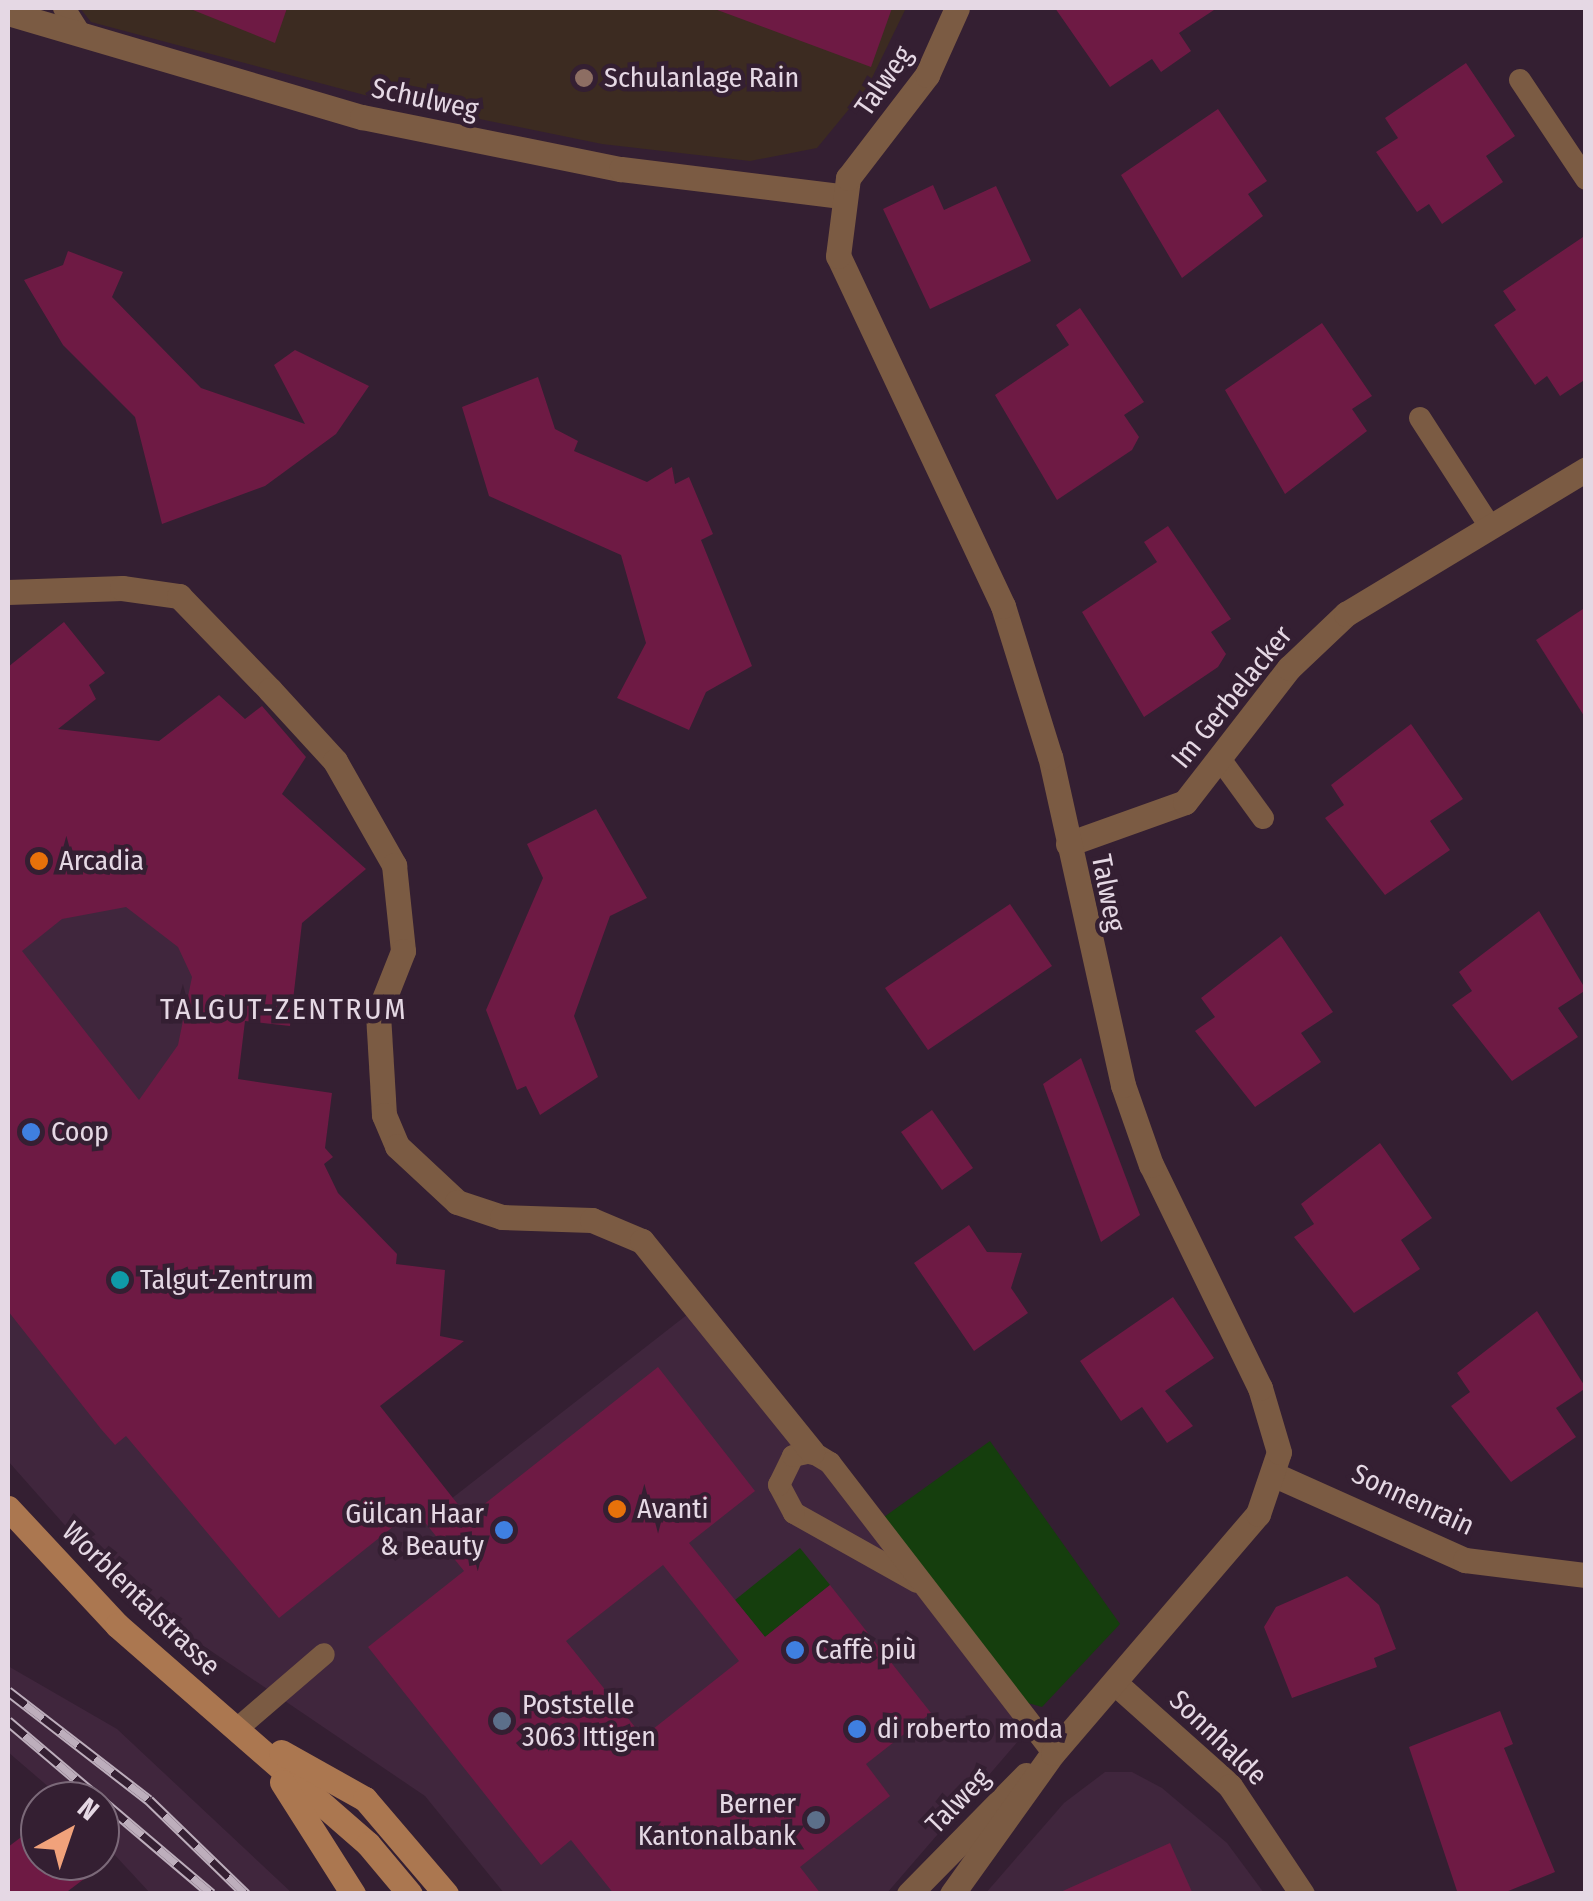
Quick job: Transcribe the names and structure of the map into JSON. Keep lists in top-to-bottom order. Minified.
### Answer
{"streets":{"main road":["Worblentalstrasse"],"street":["Talweg","Schulweg","Im Gerbelacker","Sonnenrain","Sonnhalde"]},"crossings":[["Talweg","Schulweg"],["Talweg","Im Gerbelacker"],["Talweg","Sonnenrain"],["Talweg","Sonnhalde"]],"districts":["TALGUT-ZENTRUM"],"places":["Schulanlage Rain","Arcadia","Coop","Talgut-Zentrum","Avanti","Gülcan Haar & Beauty","Caffè più","Poststelle 3063 Ittigen","di roberto moda","Berner Kantonalbank"],"north":"top right"}
